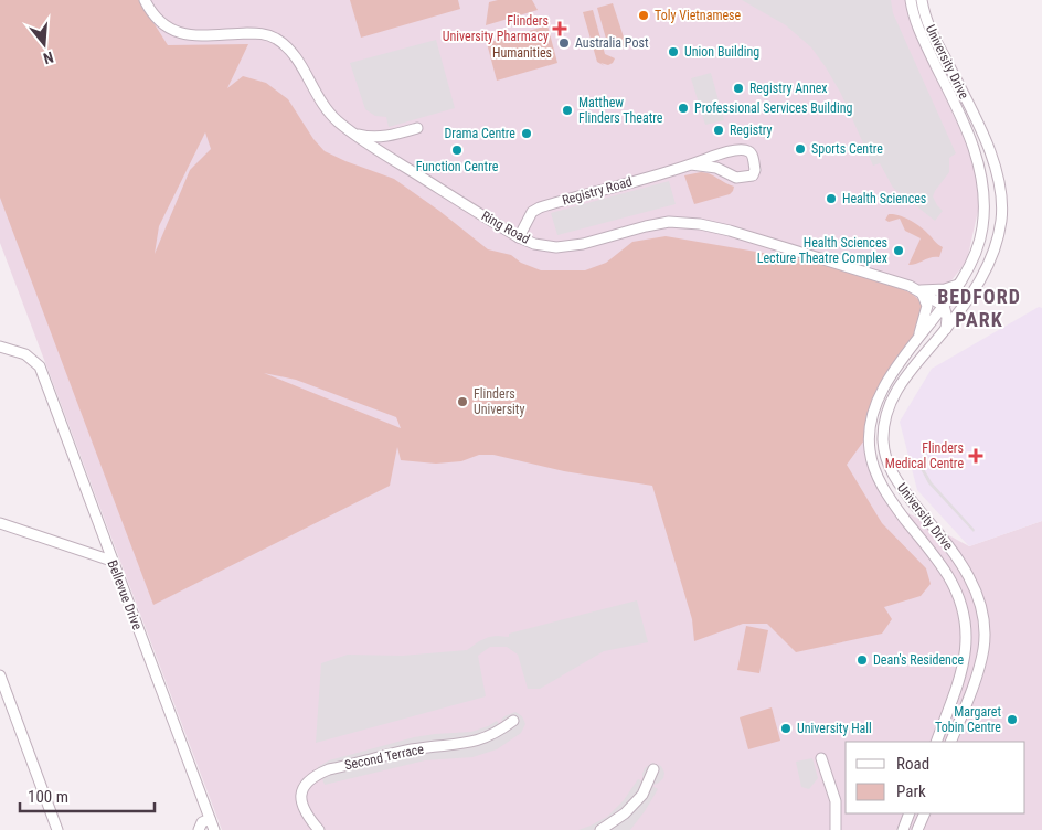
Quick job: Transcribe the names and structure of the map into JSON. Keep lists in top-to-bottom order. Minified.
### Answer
{"streets":{"street":["University Drive","Registry Road","Ring Road","Bellevue Drive","Second Terrace"]},"crossings":[["University Drive","Ring Road"],["Registry Road","Ring Road"]],"districts":["BEDFORD PARK"],"parks":["Humanities"],"places":{"other":["Toly Vietnamese","Australia Post","Union Building","Registry Annex","Professional Services Building","Matthew Flinders Theatre","Registry","Drama Centre","Sports Centre","Function Centre","Health Sciences","Health Sciences Lecture Theatre Complex","Flinders University","Dean's Residence","Margaret Tobin Centre","University Hall"],"health":["Flinders University Pharmacy","Flinders Medical Centre"]},"legend":["Road","Park"],"scale_bar":"100 m","north":"bottom"}
